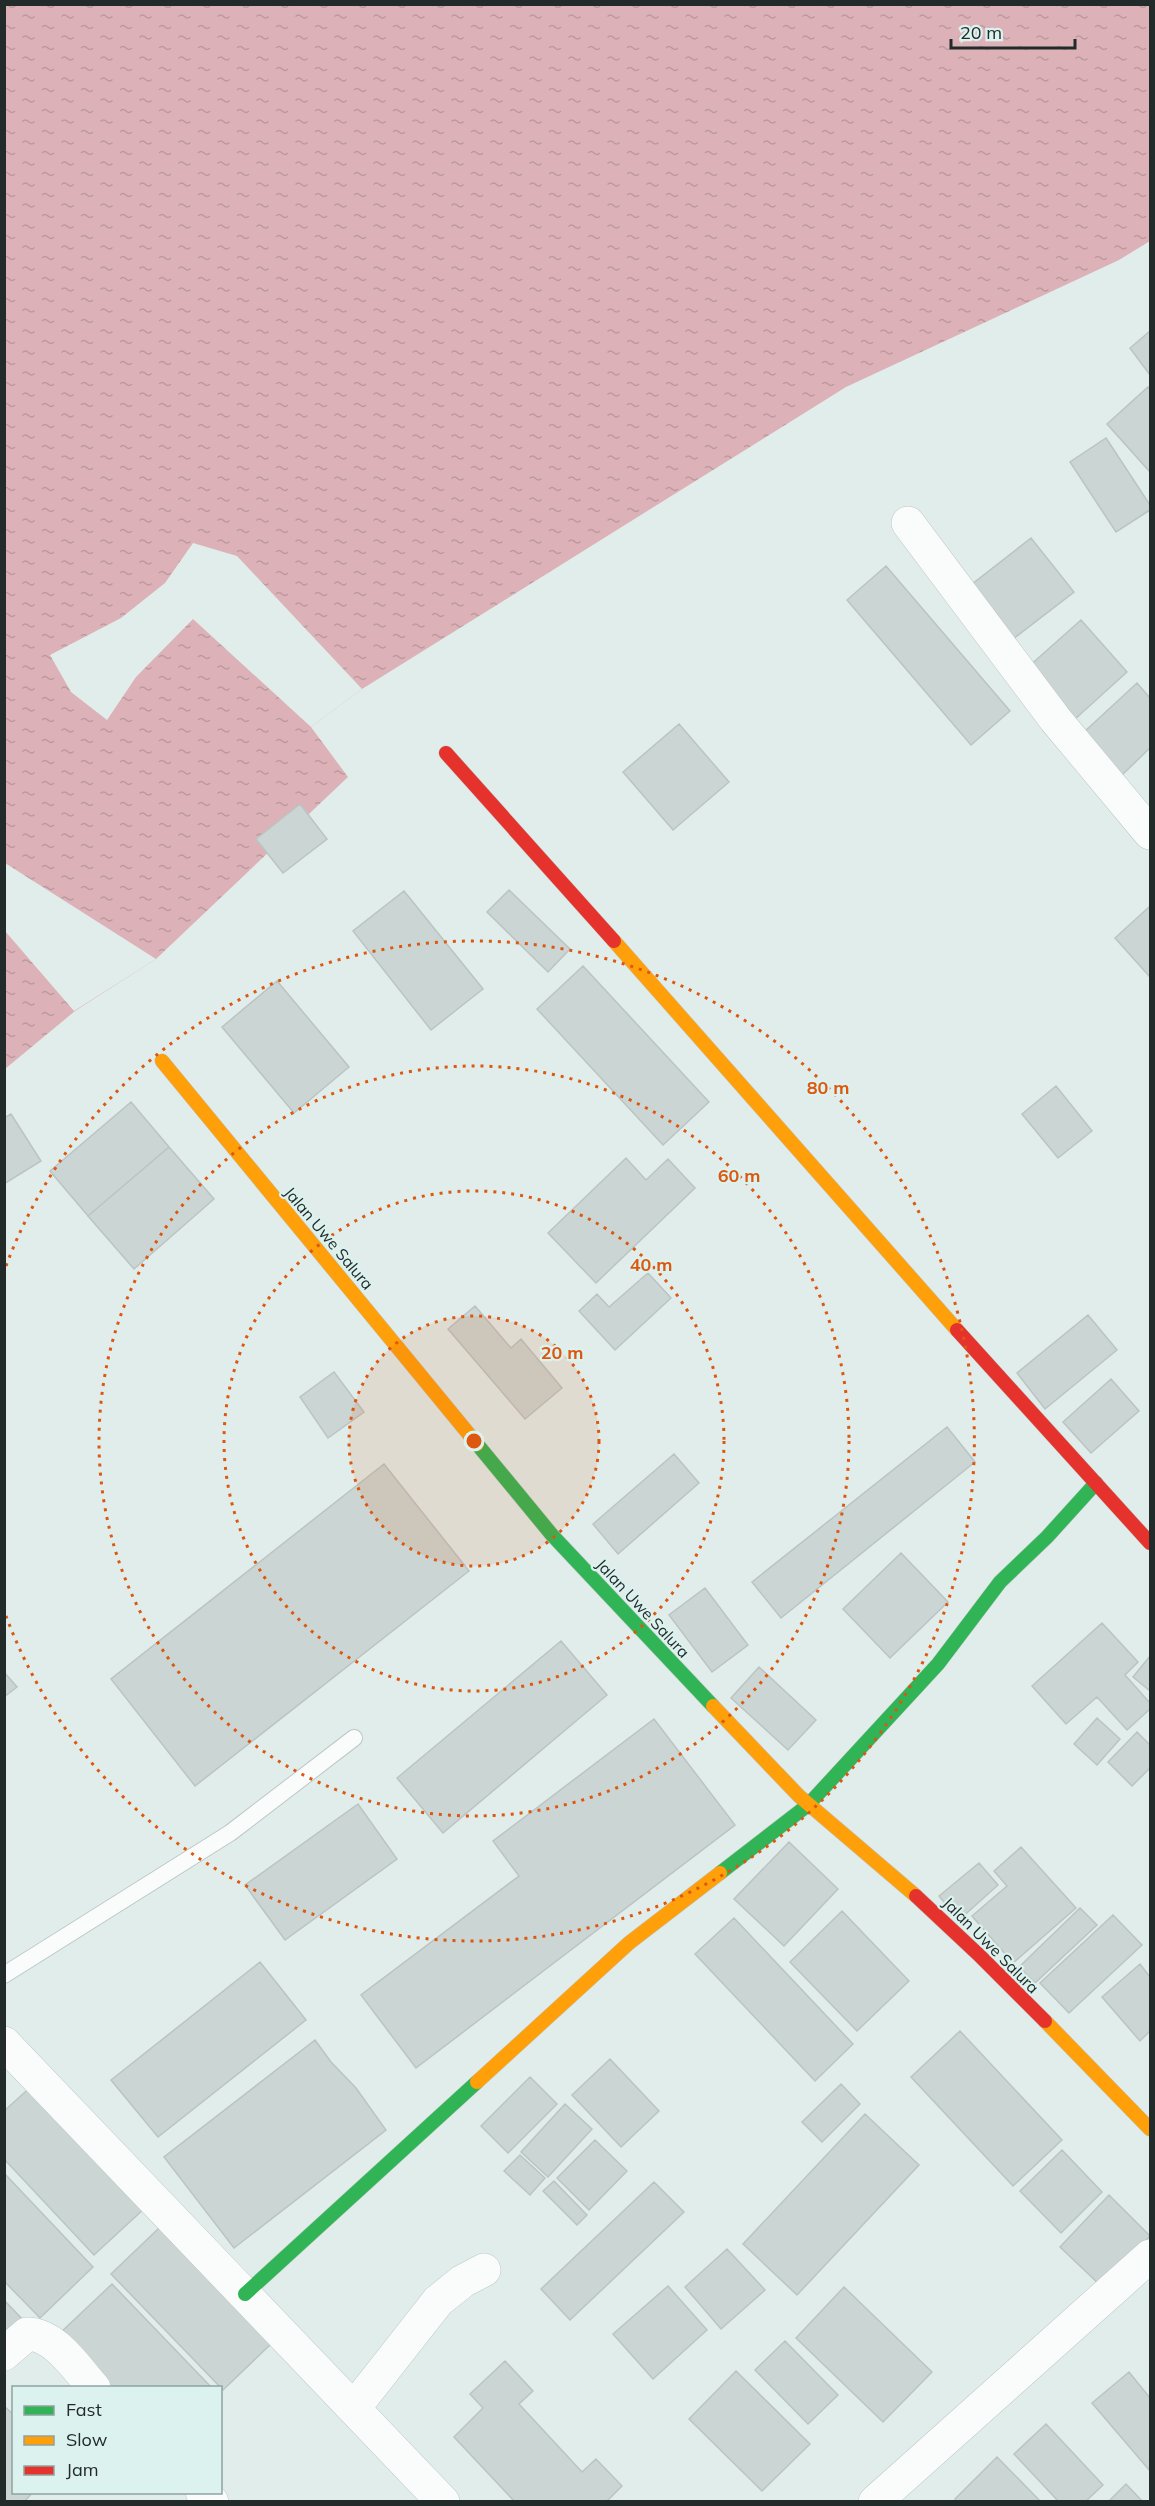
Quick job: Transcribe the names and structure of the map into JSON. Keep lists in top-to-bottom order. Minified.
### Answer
{"streets":{"street":["Jalan Uwe Salura"]},"legend":["Fast","Slow","Jam"],"scale_bar":"20 m","rings":["80 m","60 m","40 m","20 m"]}
